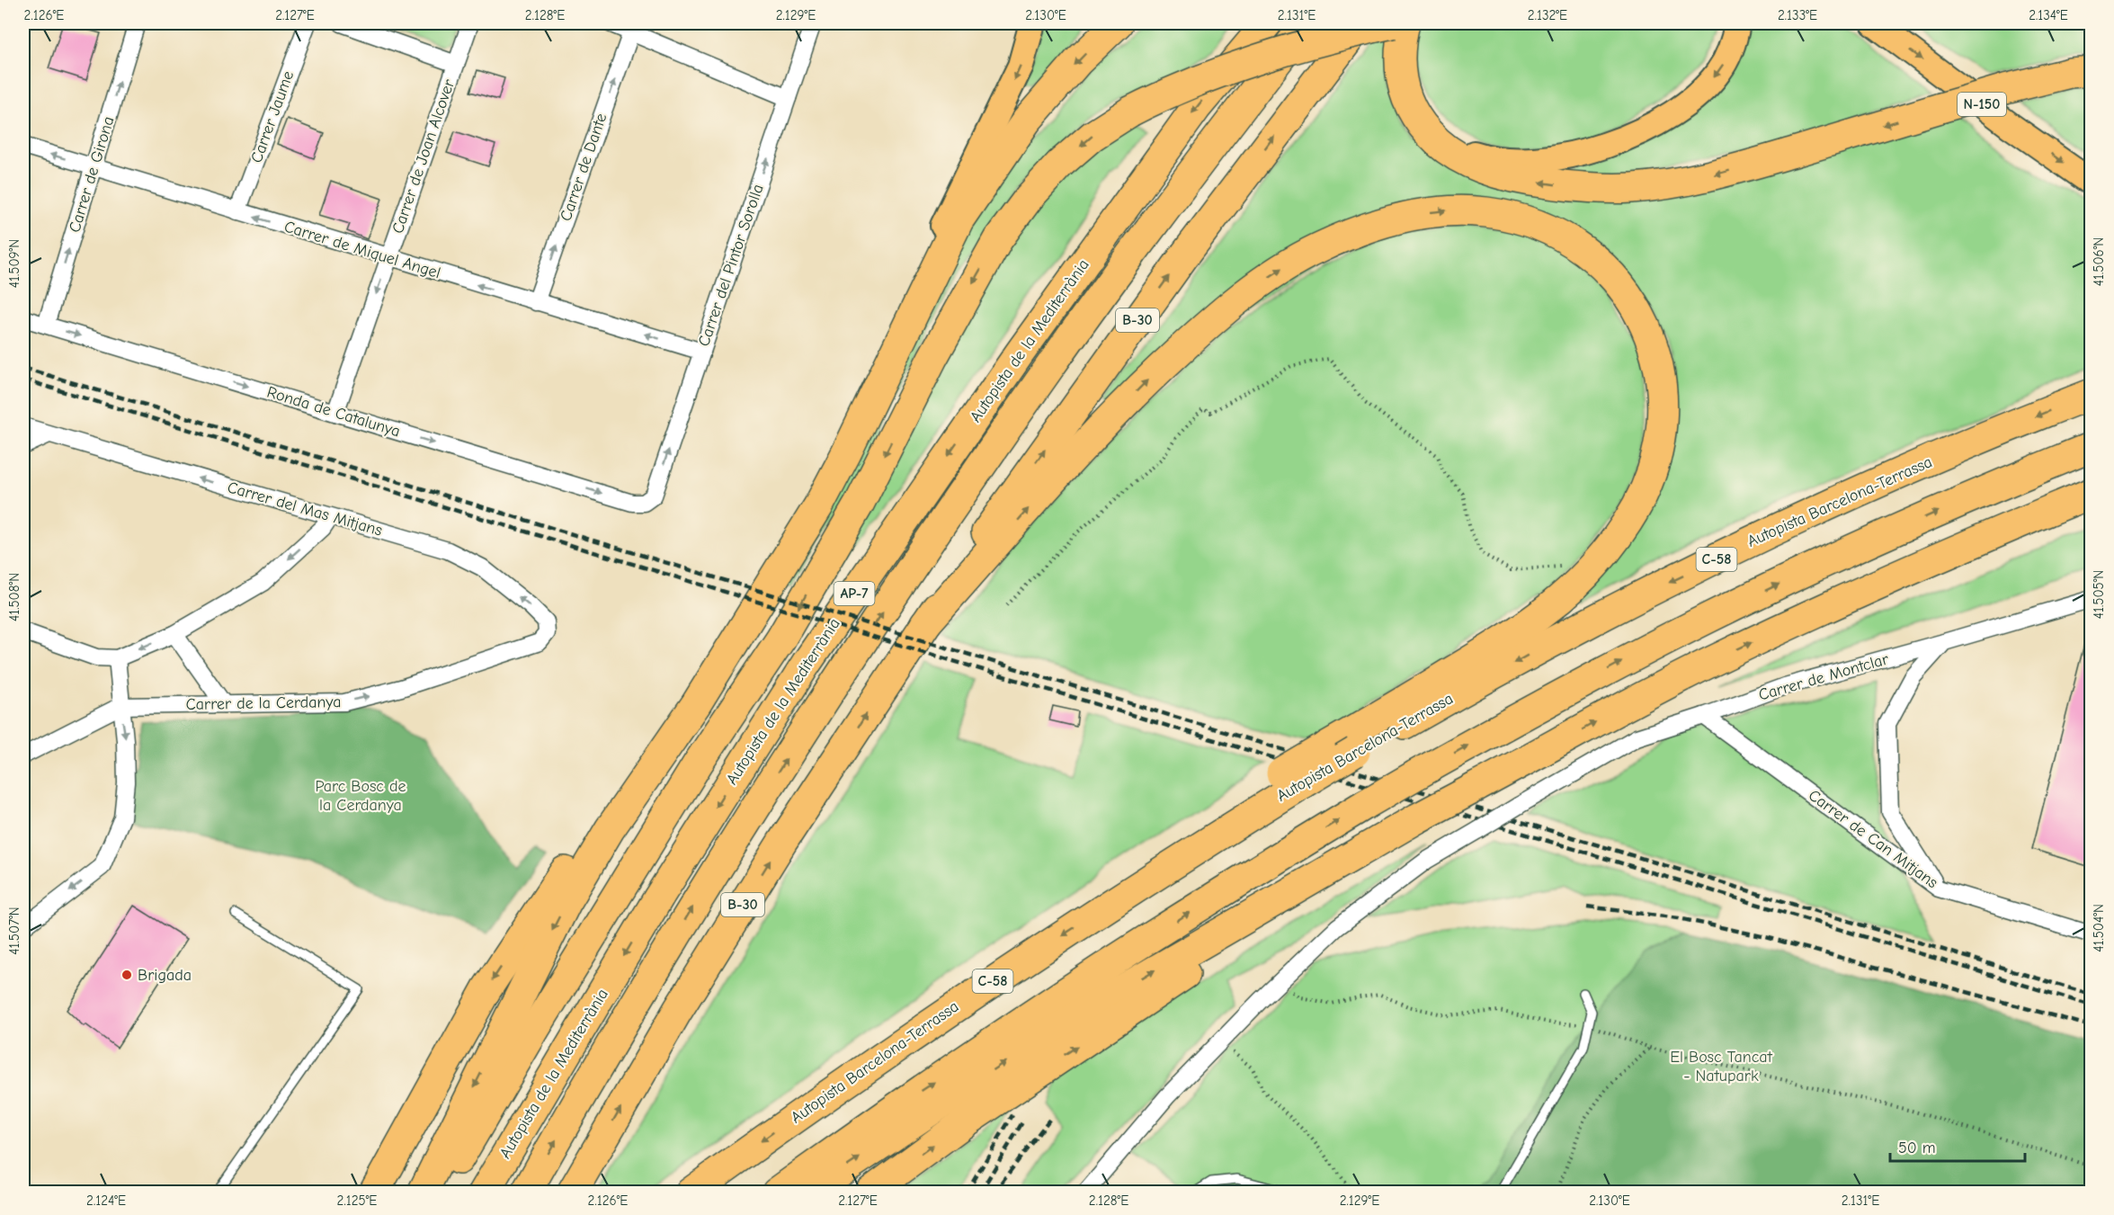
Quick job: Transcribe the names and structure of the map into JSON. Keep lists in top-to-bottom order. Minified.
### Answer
{"streets":{"highway":["B-30","Autopista de la Mediterrània","Autopista Barcelona-Terrassa","C-58","AP-7"],"main road":["N-150"],"street":["Carrer Jaume","Carrer de Joan Alcover","Carrer de Dante","Carrer de Girona","Carrer de Miquel Angel","Carrer del Pintor Sorolla","Ronda de Catalunya","Carrer del Mas Mitjans","Carrer de Montclar","Carrer de la Cerdanya","Carrer de Can Mitjans"]},"crossings":[["Carrer Jaume","Carrer de Miquel Angel"],["Carrer de Joan Alcover","Carrer de Miquel Angel"],["Carrer de Joan Alcover","Ronda de Catalunya"],["Carrer de Dante","Carrer de Miquel Angel"],["Carrer de Girona","Carrer de Miquel Angel"],["Carrer de Girona","Ronda de Catalunya"],["Carrer de Miquel Angel","Carrer del Pintor Sorolla"],["Carrer del Pintor Sorolla","Ronda de Catalunya"],["Carrer del Mas Mitjans","Carrer de la Cerdanya"],["Carrer de Montclar","Carrer de Can Mitjans"]],"one_way":["Carrer de Joan Alcover","Carrer de Dante","Carrer de Girona","Carrer de Miquel Angel","Carrer del Pintor Sorolla","Ronda de Catalunya","Carrer del Mas Mitjans","Carrer de la Cerdanya"],"parks":["Parc Bosc de la Cerdanya","El Bosc Tancat - Natupark"],"places":["Brigada"],"scale_bar":"50 m","coordinates":["2.126°E","2.127°E","2.128°E","2.129°E","2.130°E","2.131°E","2.132°E","2.133°E","2.134°E","41.506°N","41.509°N","41.505°N","41.508°N","41.504°N","41.507°N","2.124°E","2.125°E"]}
